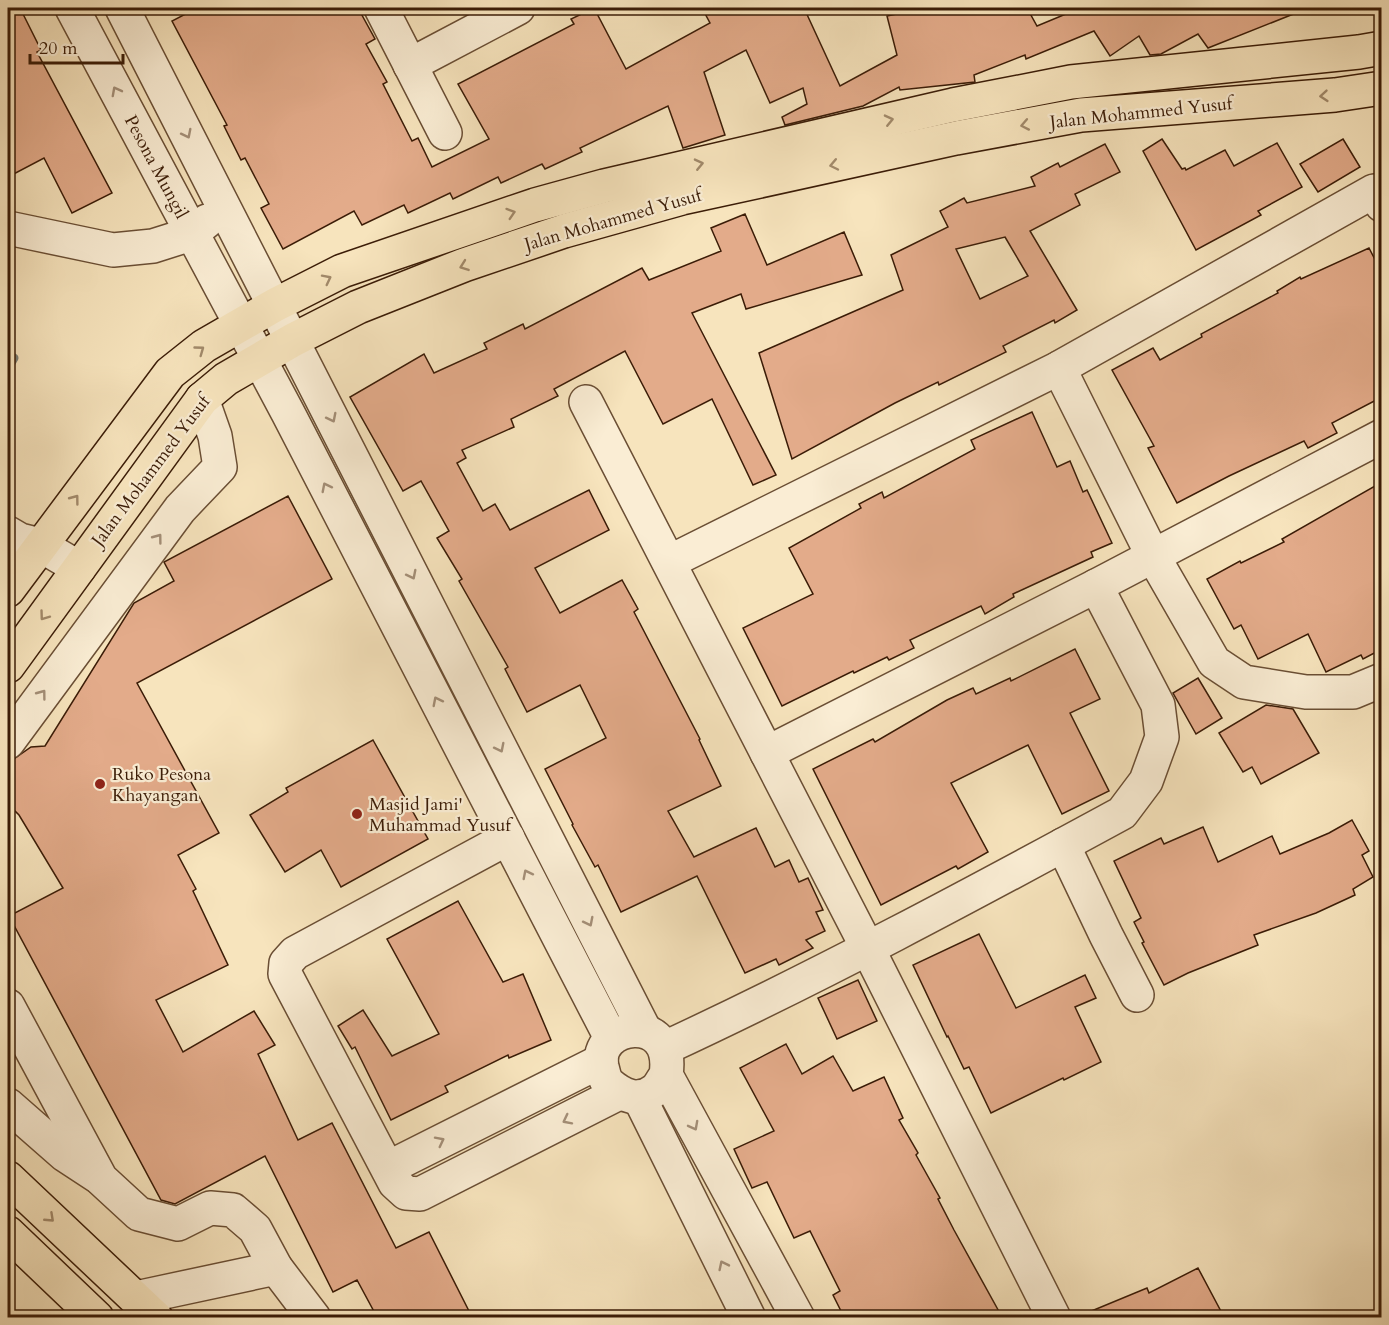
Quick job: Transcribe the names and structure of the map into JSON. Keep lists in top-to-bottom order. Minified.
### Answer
{"streets":{"main road":["Jalan Mohammed Yusuf"],"street":["Pesona Mungil"]},"crossings":[["Jalan Mohammed Yusuf","Pesona Mungil"]],"places":["Ruko Pesona Khayangan","Masjid Jami' Muhammad Yusuf"],"scale_bar":"20 m"}
